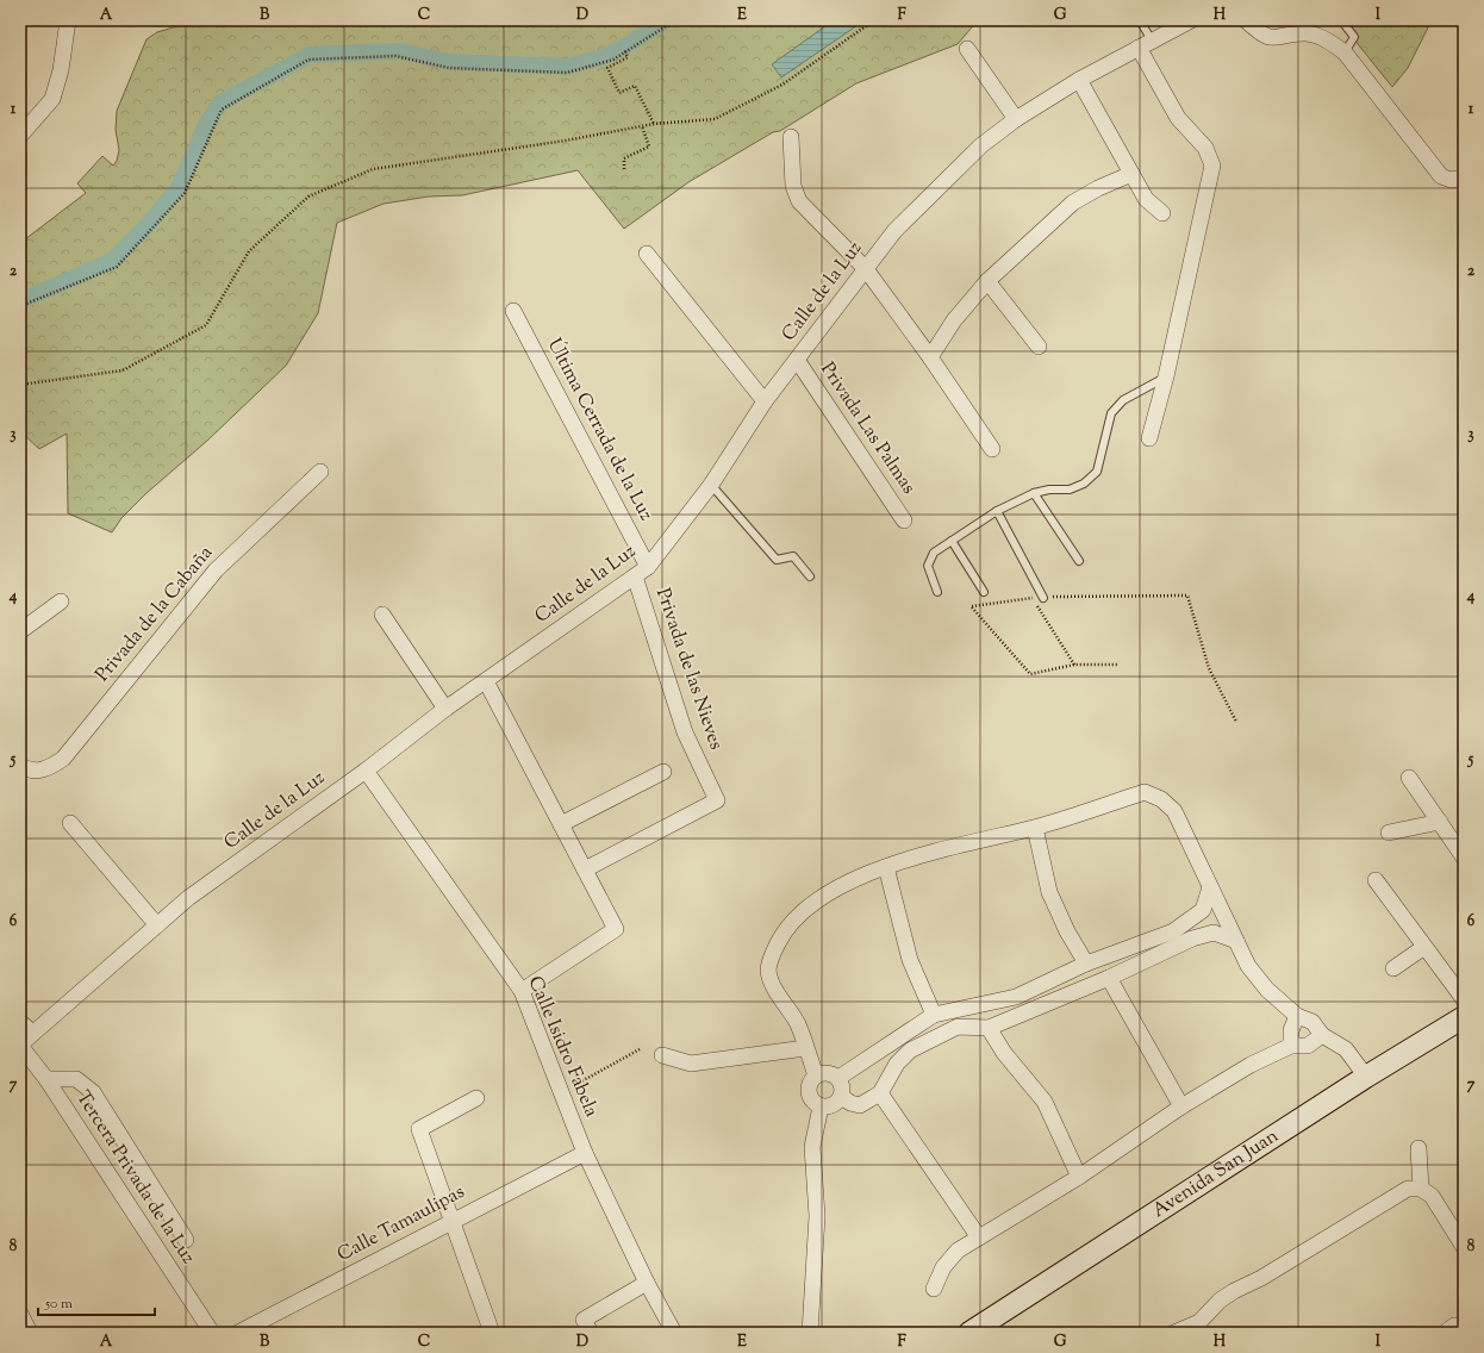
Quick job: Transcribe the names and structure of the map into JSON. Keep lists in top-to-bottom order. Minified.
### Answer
{"streets":{"street":["Calle de la Luz","Privada Las Palmas","Última Cerrada de la Luz","Privada de la Cabaña","Privada de las Nieves","Calle Isidro Fabela","Avenida San Juan","Tercera Privada de la Luz","Calle Tamaulipas"]},"crossings":[["Calle de la Luz","Privada Las Palmas"],["Calle de la Luz","Última Cerrada de la Luz"],["Calle de la Luz","Privada de las Nieves"],["Calle de la Luz","Calle Isidro Fabela"],["Calle de la Luz","Tercera Privada de la Luz"],["Calle Isidro Fabela","Calle Tamaulipas"]],"scale_bar":"50 m","grid":{"columns":["A","B","C","D","E","F","G","H","I"],"rows":["1","2","3","4","5","6","7","8"]}}
